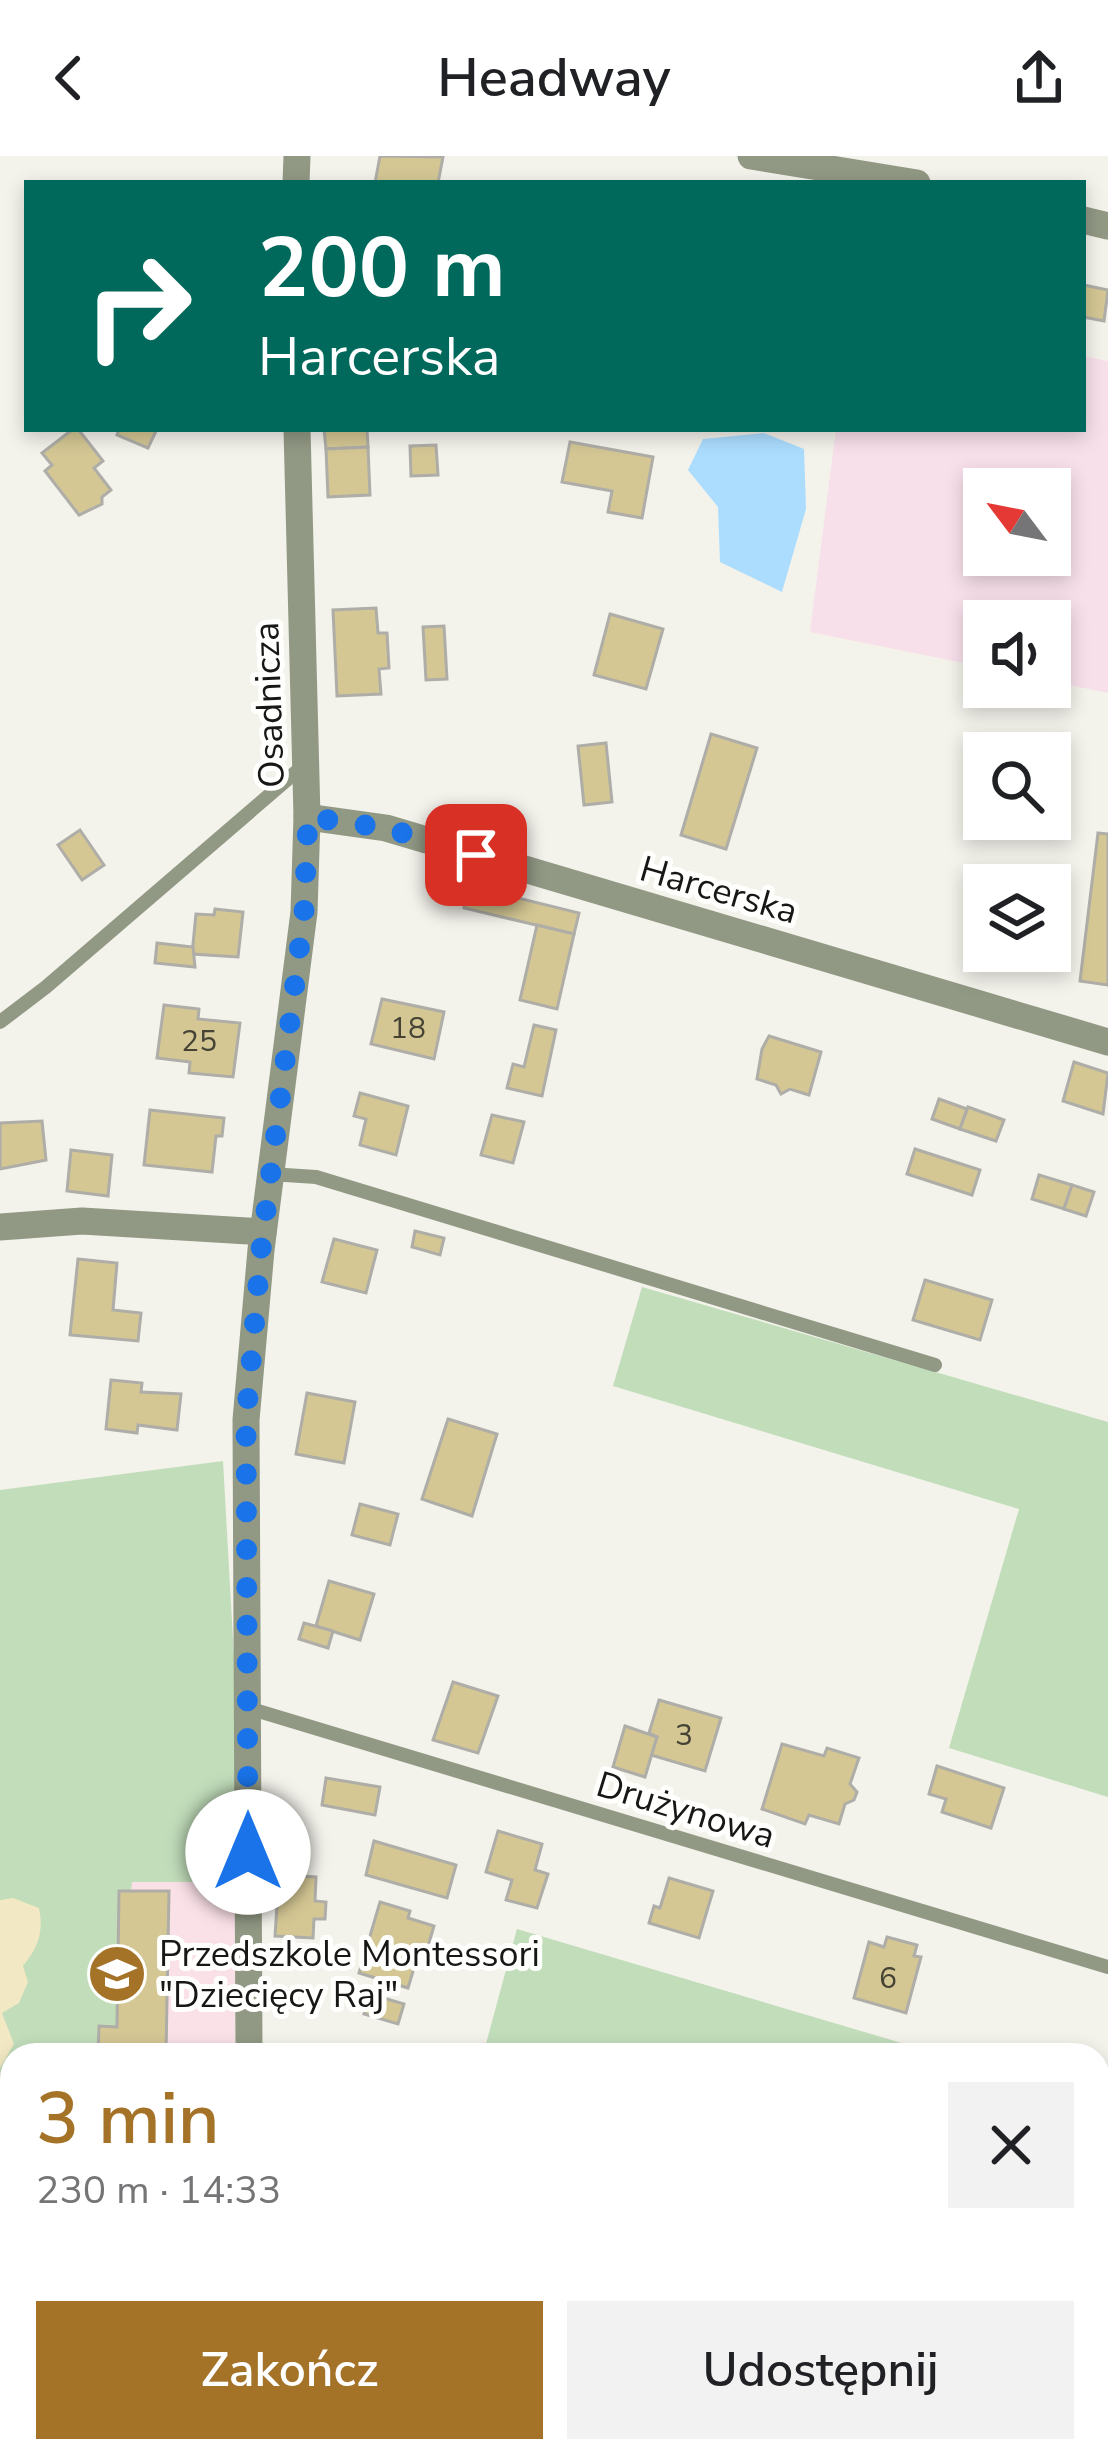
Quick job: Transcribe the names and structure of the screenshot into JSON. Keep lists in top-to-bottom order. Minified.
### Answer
{"streets":{"street":["Osadnicza","Harcerska"],"lane":["Drużynowa"]},"crossings":[["Osadnicza","Harcerska"],["Osadnicza","Drużynowa"]],"places":{"school or university":["Przedszkole Montessori \"Dziecięcy Raj\""]},"house_numbers":["18","25","3","6"],"north":"top left","page":{"header":"Headway","turn":["200 m","Harcerska"],"heading":["3 min","230 m · 14:33"],"buttons":["Zakończ","Udostępnij"]}}
